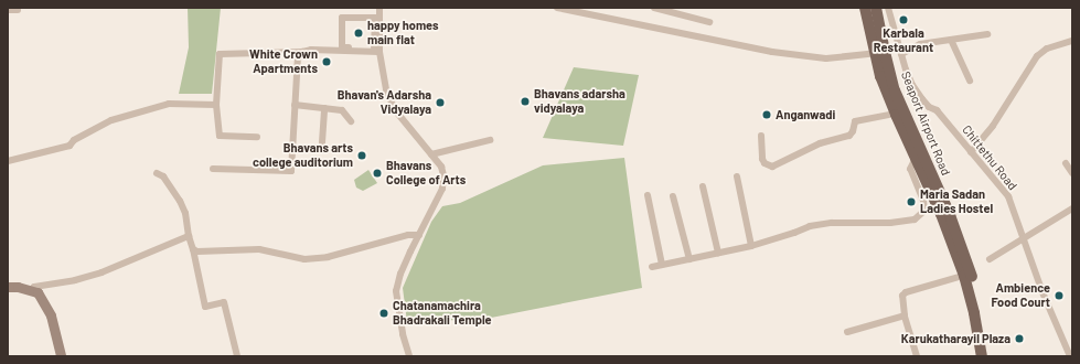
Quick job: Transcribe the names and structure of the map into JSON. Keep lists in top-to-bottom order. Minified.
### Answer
{"streets":{"main road":["Seaport Airport Road"],"street":["Chittethu Road"]},"places":["Karbala Restaurant","happy homes main flat","White Crown Apartments","Bhavans adarsha vidyalaya","Bhavan's Adarsha Vidyalaya","Anganwadi","Bhavans arts college auditorium","Bhavans College of Arts","Maria Sadan Ladies Hostel","Ambience Food Court","Chatanamachira Bhadrakali Temple","Karukatharayil Plaza"]}
